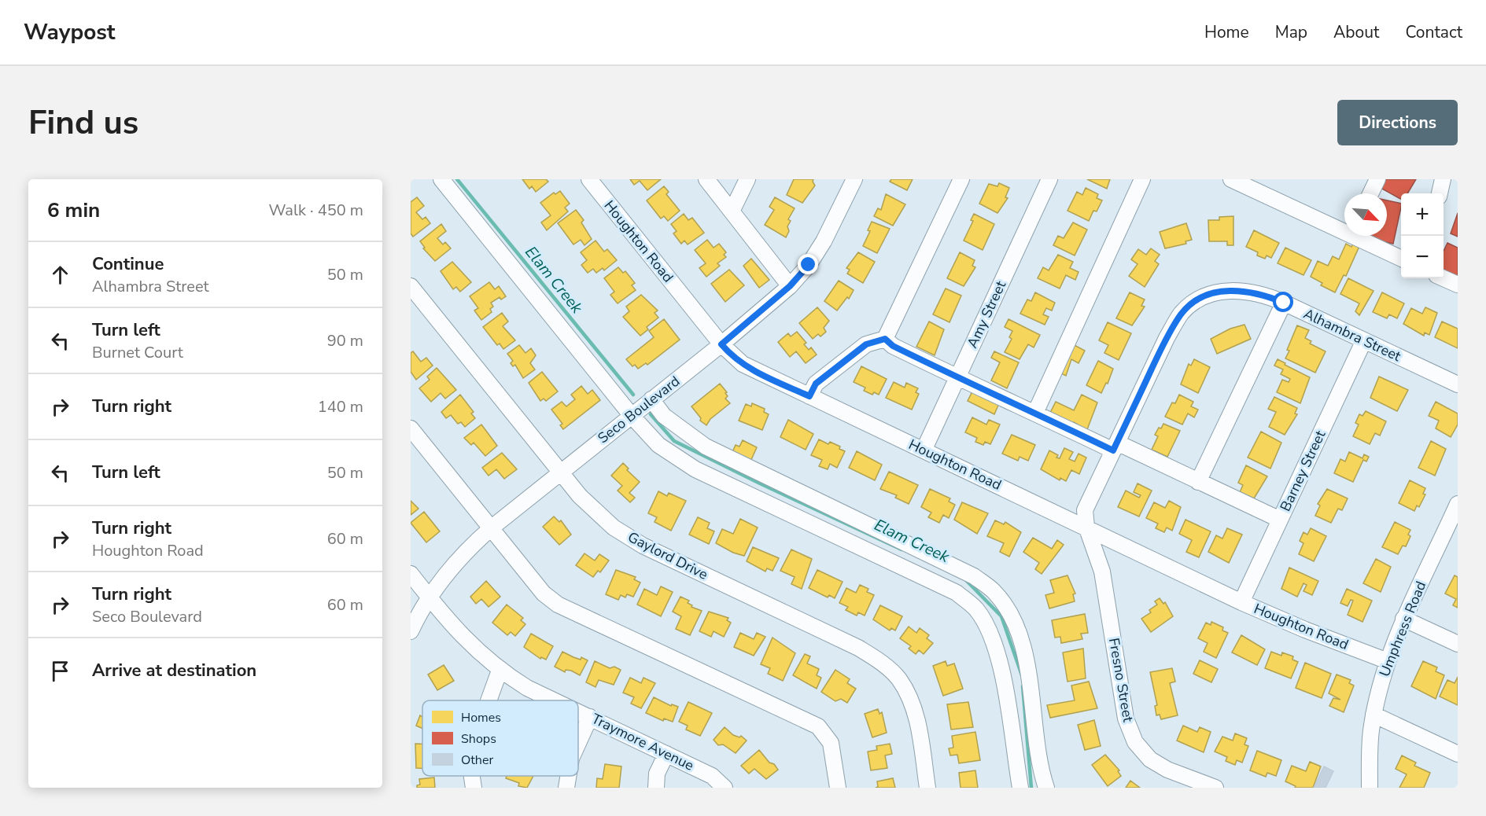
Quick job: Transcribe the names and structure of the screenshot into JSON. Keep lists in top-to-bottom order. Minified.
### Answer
{"streets":{"street":["Houghton Road","Amy Street","Alhambra Street","Seco Boulevard","Barney Street","Gaylord Drive","Umphress Road","Fresno Street","Traymore Avenue"]},"crossings":[["Houghton Road","Amy Street"],["Houghton Road","Alhambra Street"],["Houghton Road","Seco Boulevard"],["Houghton Road","Barney Street"],["Houghton Road","Umphress Road"],["Houghton Road","Fresno Street"],["Alhambra Street","Barney Street"],["Alhambra Street","Fresno Street"],["Seco Boulevard","Gaylord Drive"],["Seco Boulevard","Traymore Avenue"]],"water":["Elam Creek"],"legend":["Homes","Shops","Other"],"north":"bottom right","page":{"header":"Waypost","nav":["Home","Map","About","Contact"],"buttons":"Directions","title":"Find us","heading":["6 min","Walk · 450 m"],"map_buttons":["+","−"],"list":[["Continue","Alhambra Street","50 m"],["Turn left","Burnet Court","90 m"],["Turn right","140 m"],["Turn left","50 m"],["Turn right","Houghton Road","60 m"],["Turn right","Seco Boulevard","60 m"],"Arrive at destination"]}}
